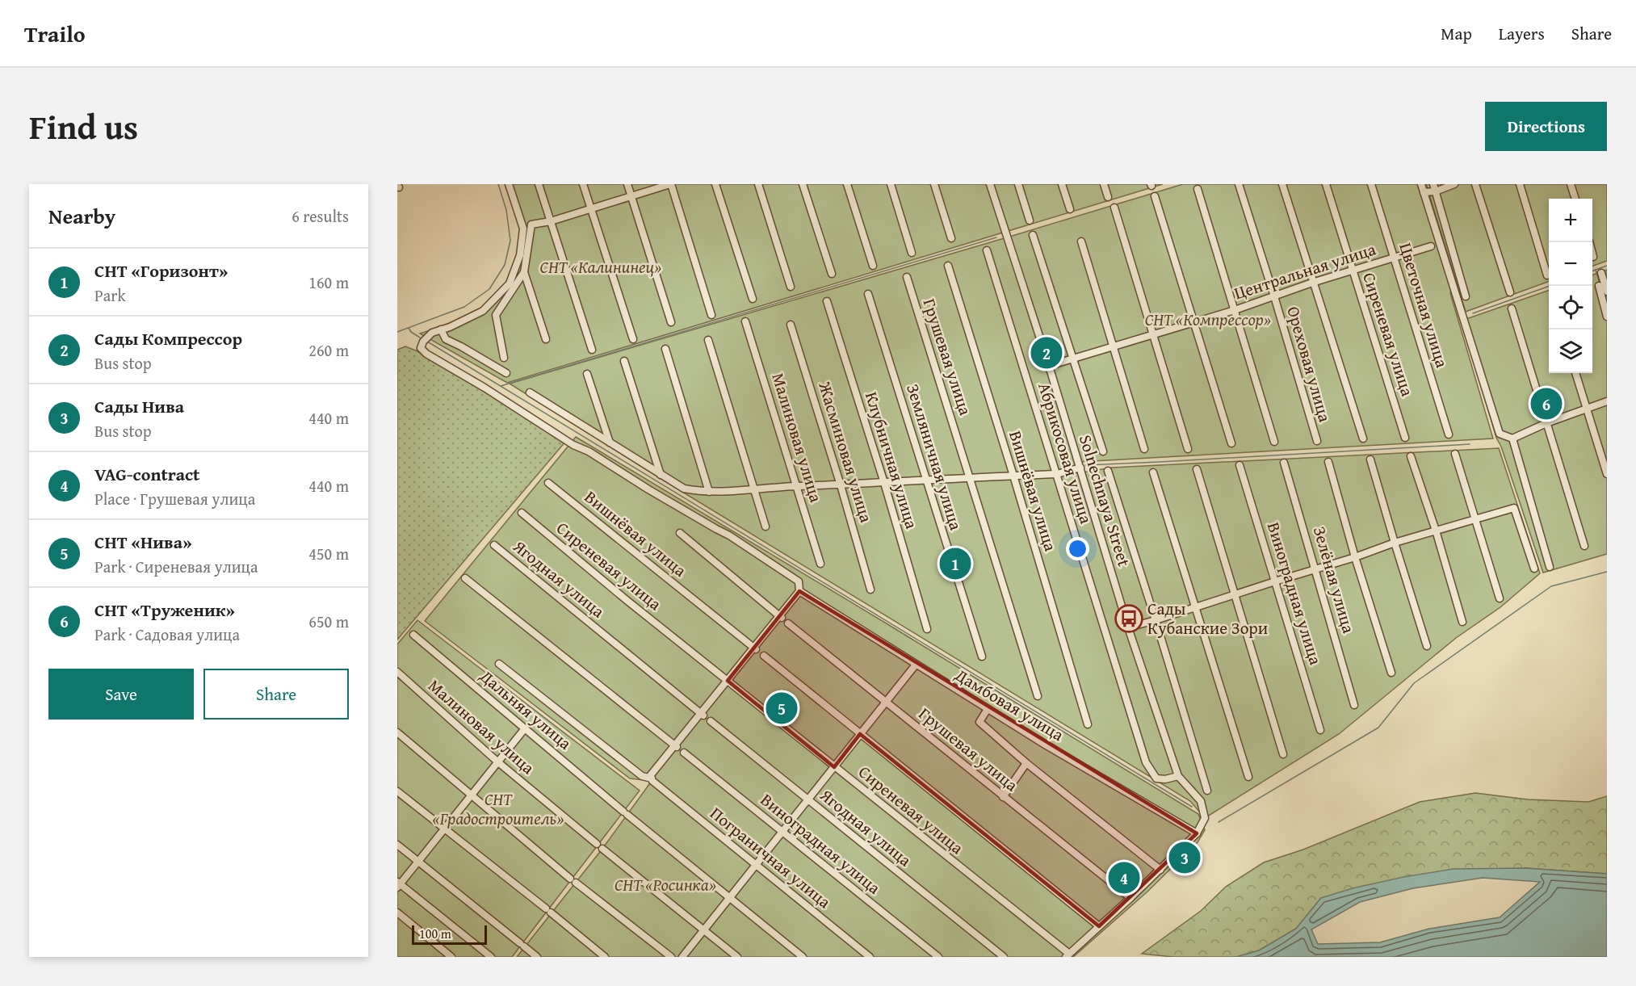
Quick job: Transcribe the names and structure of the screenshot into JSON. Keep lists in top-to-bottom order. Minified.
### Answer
{"streets":{"street":["Центральная улица","Цветочная улица","Сиреневая улица","Грушевая улица","Ореховая улица","Малиновая улица","Жасминовая улица","Абрикосовая улица","Земляничная улица","Клубничная улица","Вишнёвая улица","Solnechnaya Street","Ягодная улица","Зелёная улица","Виноградная улица","Дамбовая улица","Дальняя улица","Пограничная улица"]},"crossings":[["Центральная улица","Цветочная улица"],["Центральная улица","Сиреневая улица"],["Центральная улица","Ореховая улица"],["Центральная улица","Абрикосовая улица"],["Центральная улица","Solnechnaya Street"],["Абрикосовая улица","Solnechnaya Street"],["Solnechnaya Street","Дамбовая улица"]],"parks":["СНТ «Калининец»","СНТ «Компрессор»","СНТ «Градостроитель»","СНТ «Росинка»"],"places":{"bus stop":["Сады Кубанские Зори"]},"scale_bar":"100 m","page":{"header":"Trailo","nav":["Map","Layers","Share"],"title":"Find us","buttons":["Directions",["Save","Share"]],"heading":["Nearby","6 results"],"map_buttons":["+","−"],"list":[{"mark":"1","name":"СНТ «Горизонт»","note":"Park","value":"160 m"},{"mark":"2","name":"Сады Компрессор","note":"Bus stop","value":"260 m"},{"mark":"3","name":"Сады Нива","note":"Bus stop","value":"440 m"},{"mark":"4","name":"VAG-contract","note":"Place · Грушевая улица","value":"440 m"},{"mark":"5","name":"СНТ «Нива»","note":"Park · Сиреневая улица","value":"450 m"},{"mark":"6","name":"СНТ «Труженик»","note":"Park · Садовая улица","value":"650 m"}],"pins":["2","6","1","5","3","4"],"scale":"100 m"}}
